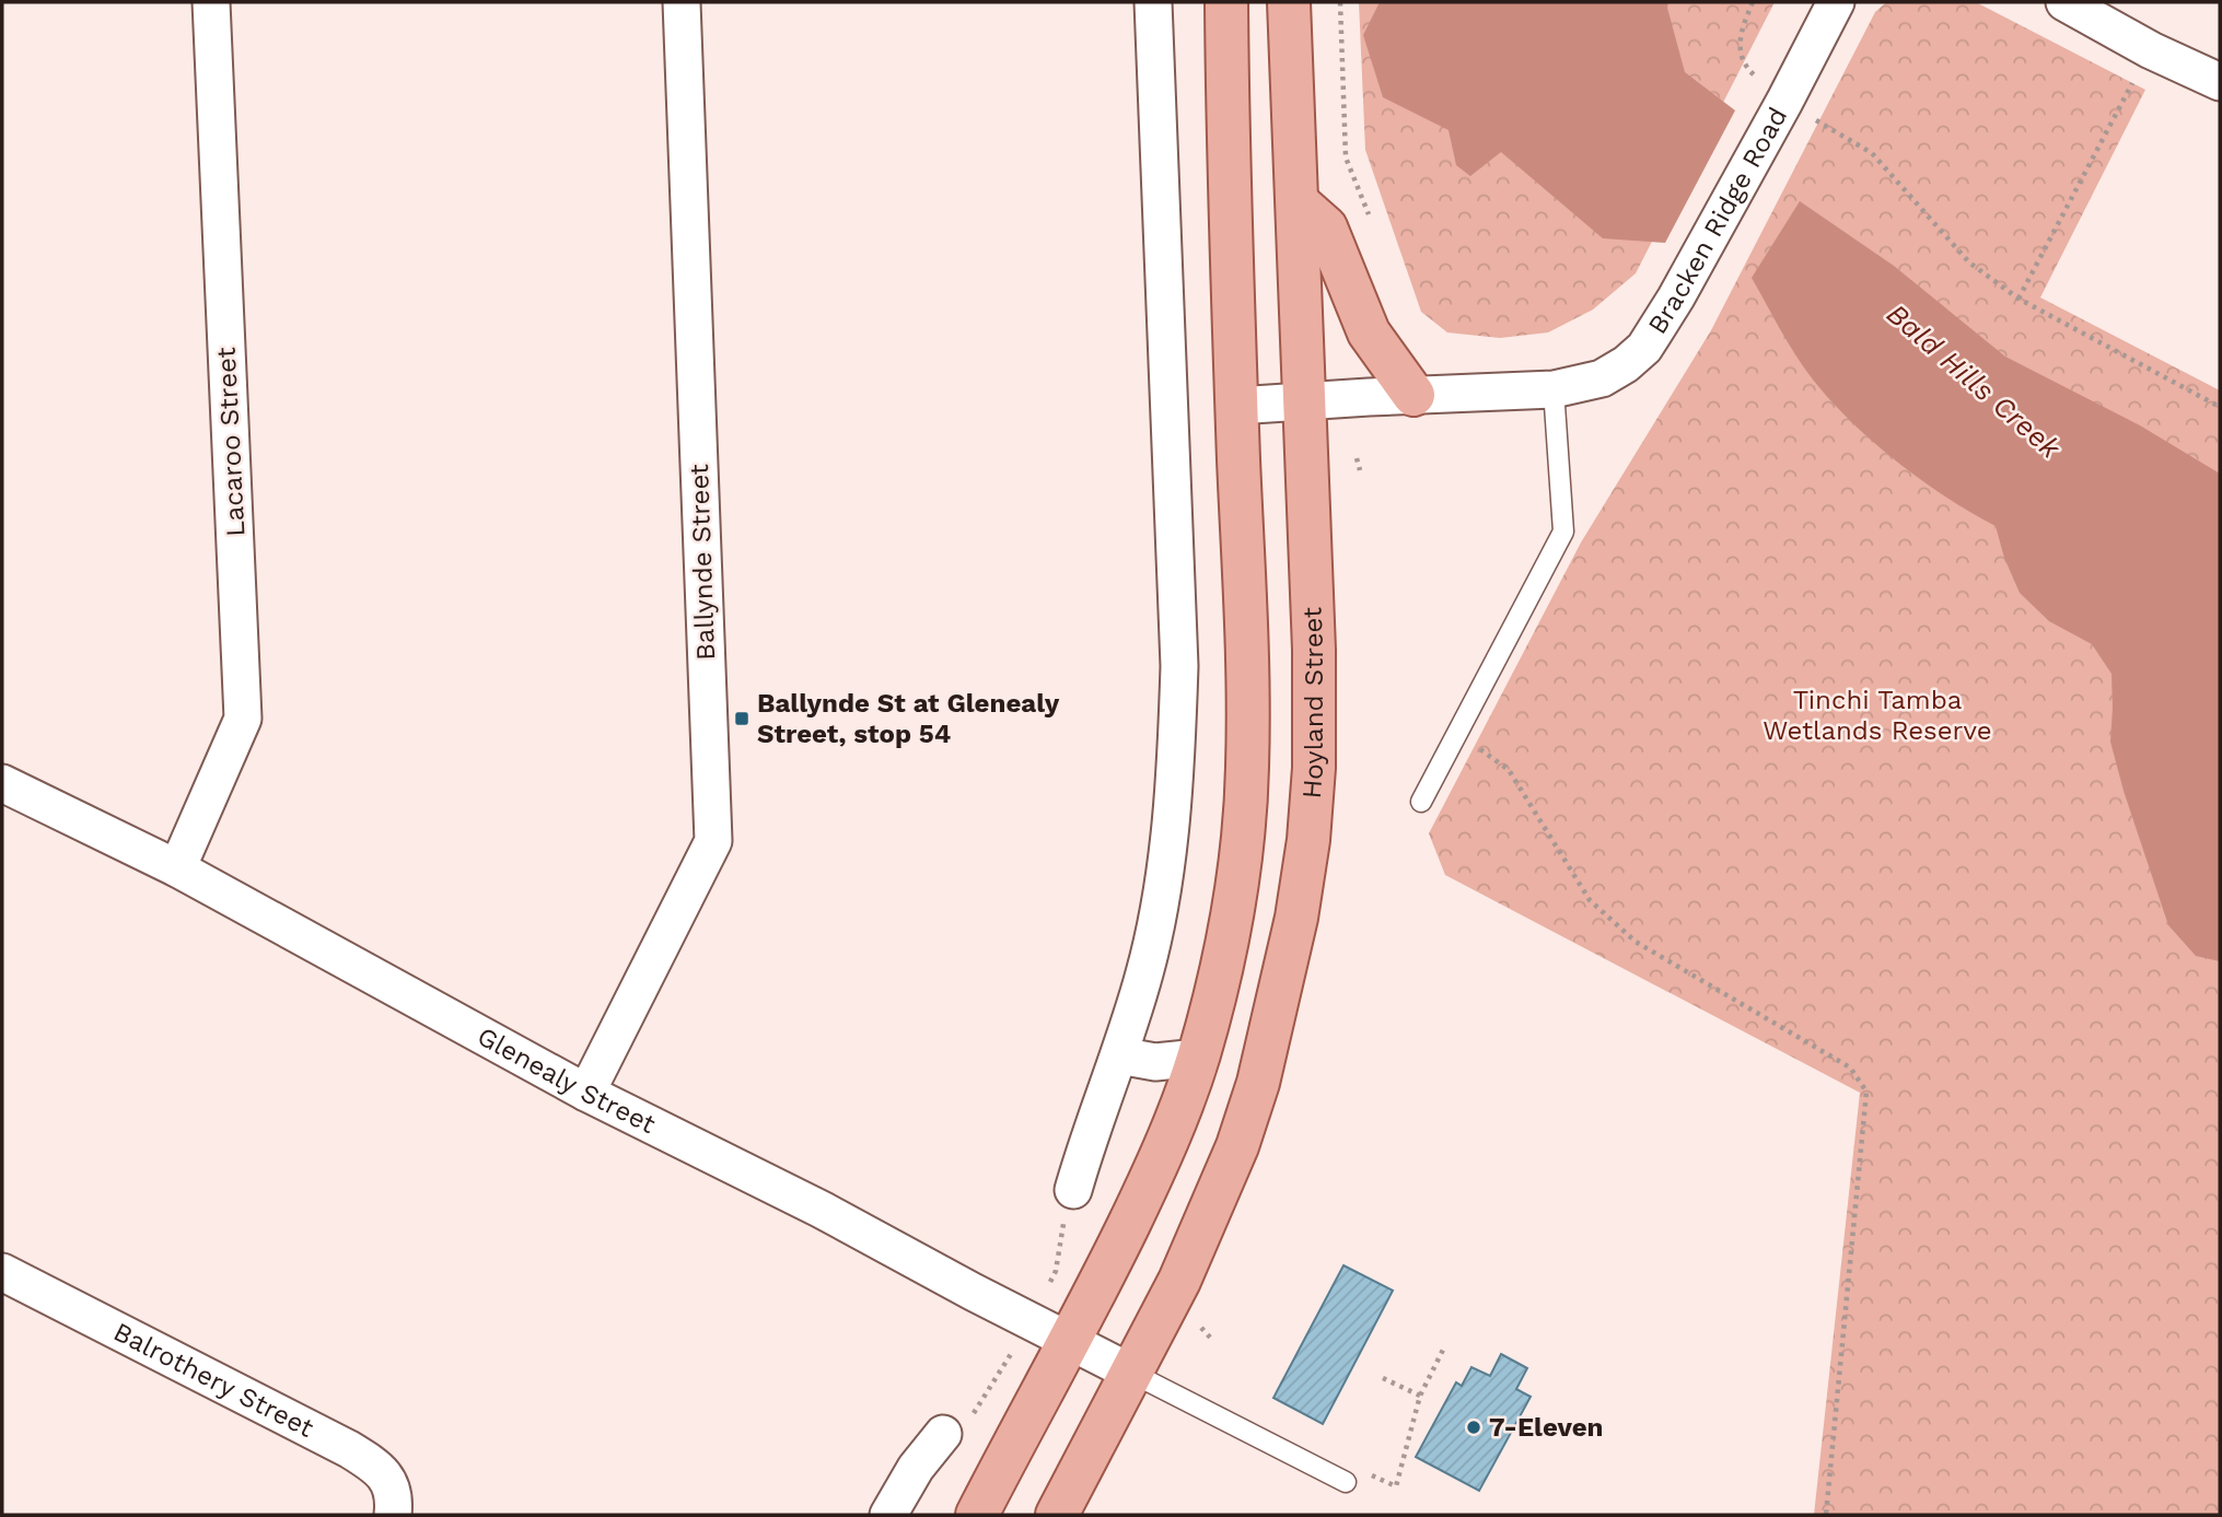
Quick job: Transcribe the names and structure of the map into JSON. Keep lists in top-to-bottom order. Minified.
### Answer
{"streets":{"main road":["Hoyland Street"],"street":["Bracken Ridge Road","Lacaroo Street","Ballynde Street","Glenealy Street","Balrothery Street"]},"crossings":[["Bracken Ridge Road","Hoyland Street"],["Lacaroo Street","Glenealy Street"],["Ballynde Street","Glenealy Street"],["Hoyland Street","Glenealy Street"]],"water":["Bald Hills Creek"],"parks":["Tinchi Tamba Wetlands Reserve"],"places":{"transit":["Ballynde St at Glenealy Street, stop 54"],"other":["7-Eleven"]}}
